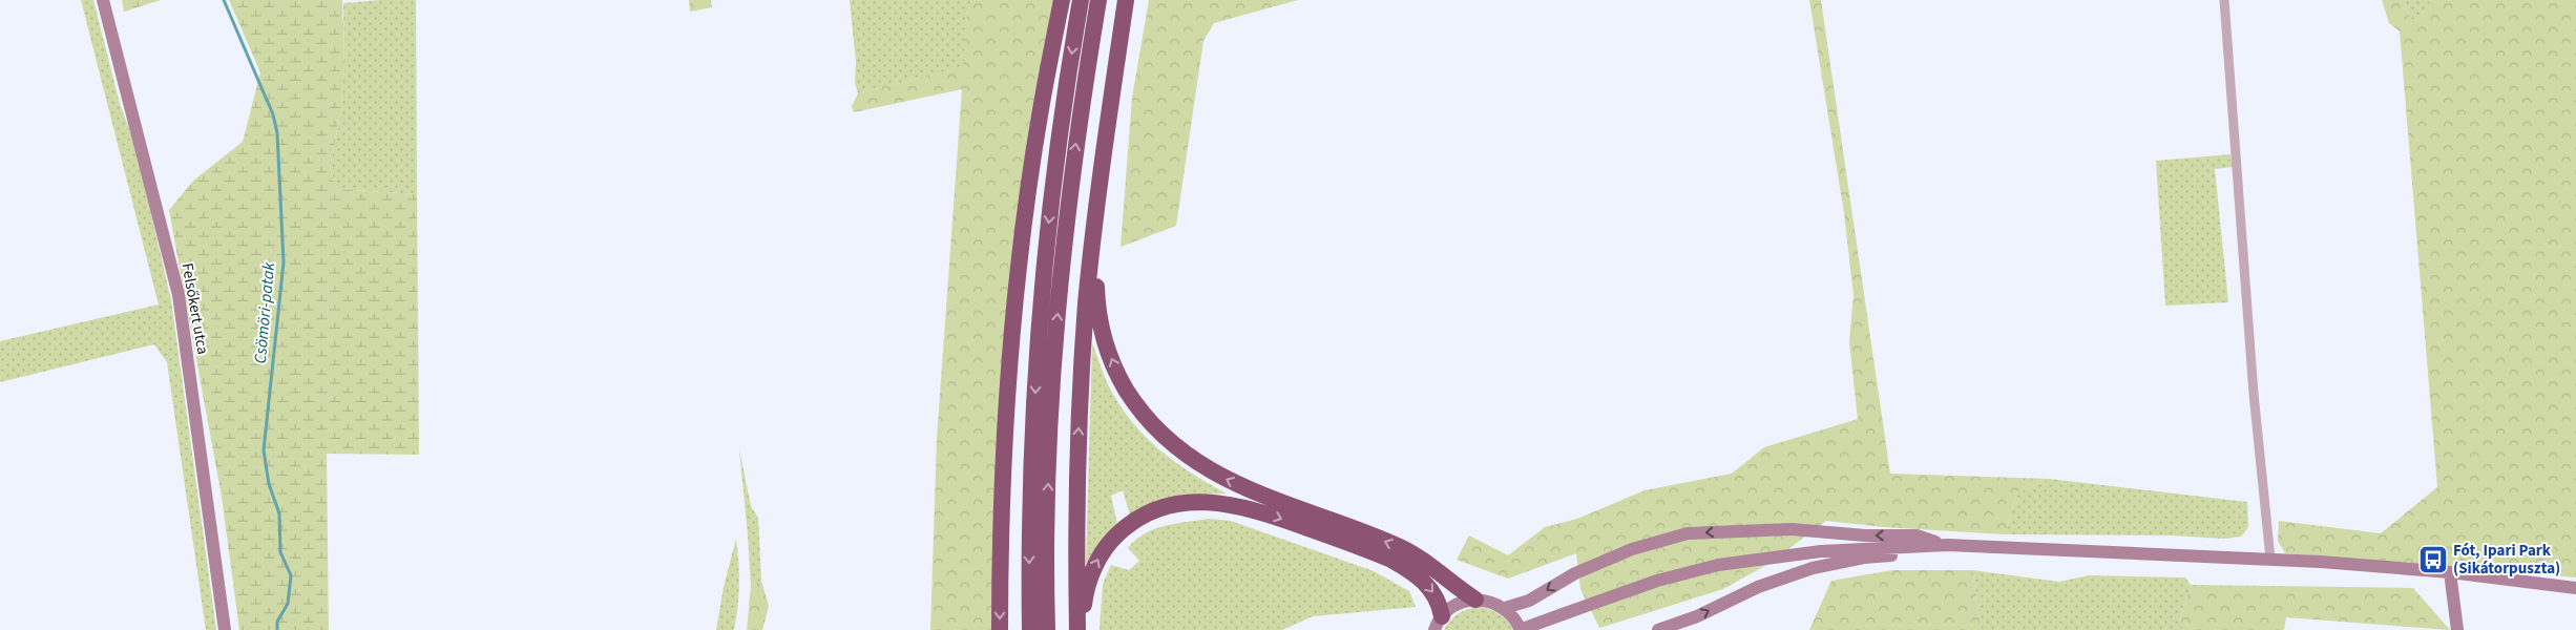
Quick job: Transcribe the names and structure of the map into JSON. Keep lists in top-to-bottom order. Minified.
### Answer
{"streets":{"main road":["Felsőkert utca"]},"water":["Csömöri-patak"],"places":{"bus stop":["Fót, Ipari Park (Sikátorpuszta)"]}}
